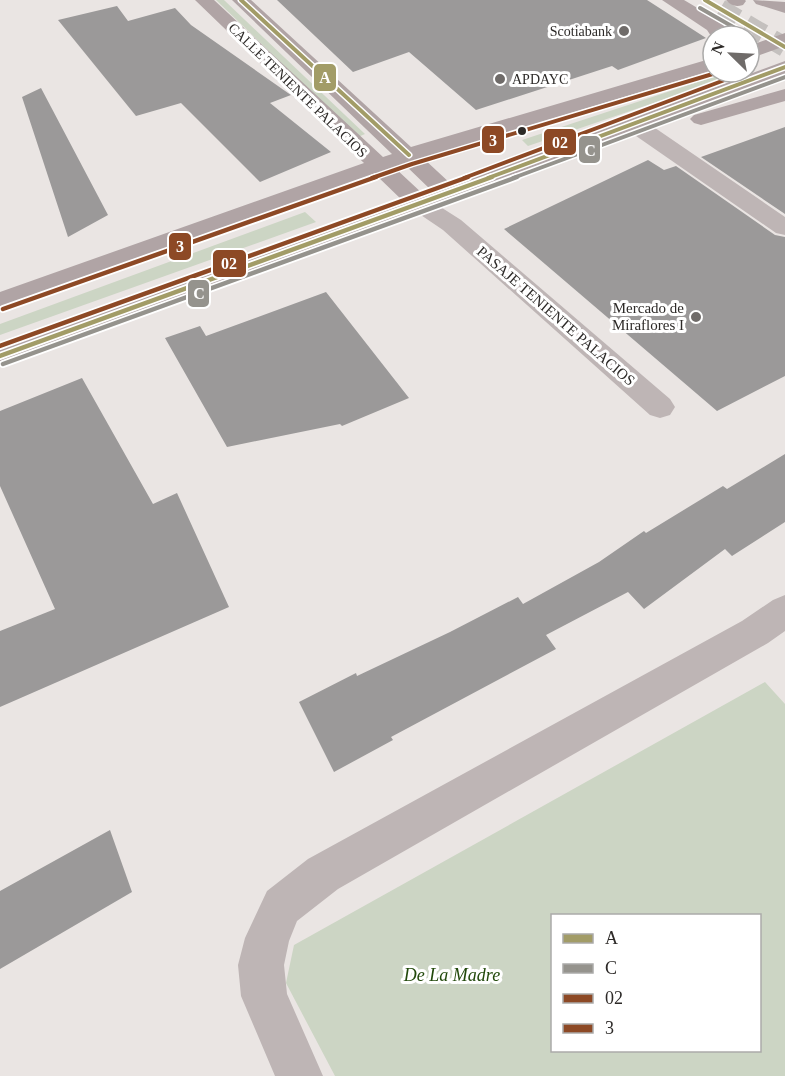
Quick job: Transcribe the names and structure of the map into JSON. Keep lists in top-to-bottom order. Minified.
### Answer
{"streets":{"main road":["CALLE TENIENTE PALACIOS"],"street":["PASAJE TENIENTE PALACIOS"]},"crossings":[["CALLE TENIENTE PALACIOS","PASAJE TENIENTE PALACIOS"]],"parks":["De La Madre"],"places":["Scotiabank","APDAYC","Mercado de Miraflores I"],"lines":["transit line A","transit line C","transit line 3","transit line 02"],"legend":["A","C","02","3"],"north":"top left"}
